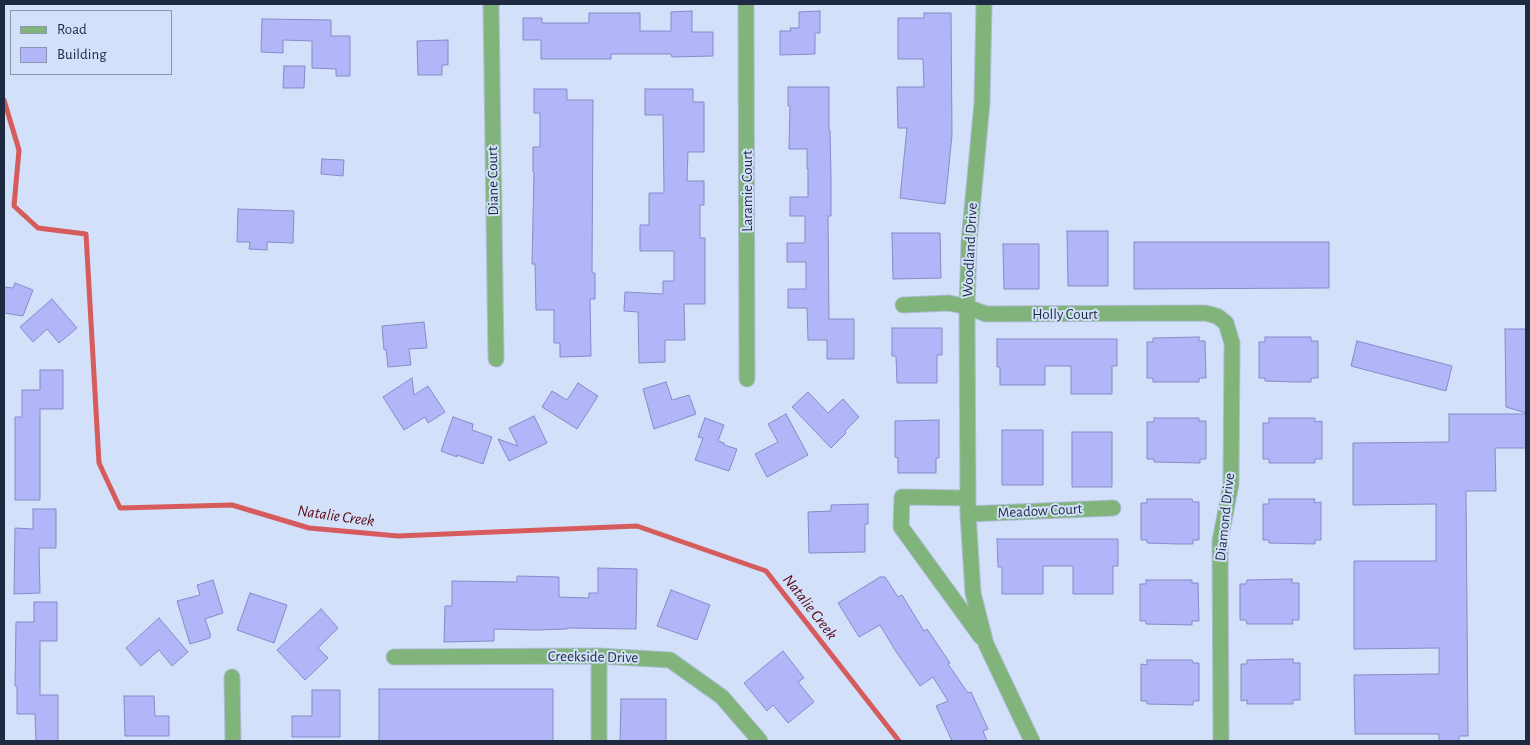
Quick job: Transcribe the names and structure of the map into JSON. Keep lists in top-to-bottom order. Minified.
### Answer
{"streets":{"street":["Diane Court","Laramie Court","Woodland Drive","Holly Court","Meadow Court","Diamond Drive","Creekside Drive"]},"crossings":[["Woodland Drive","Holly Court"],["Woodland Drive","Meadow Court"],["Holly Court","Diamond Drive"]],"water":["Natalie Creek"],"legend":["Road","Building"]}
